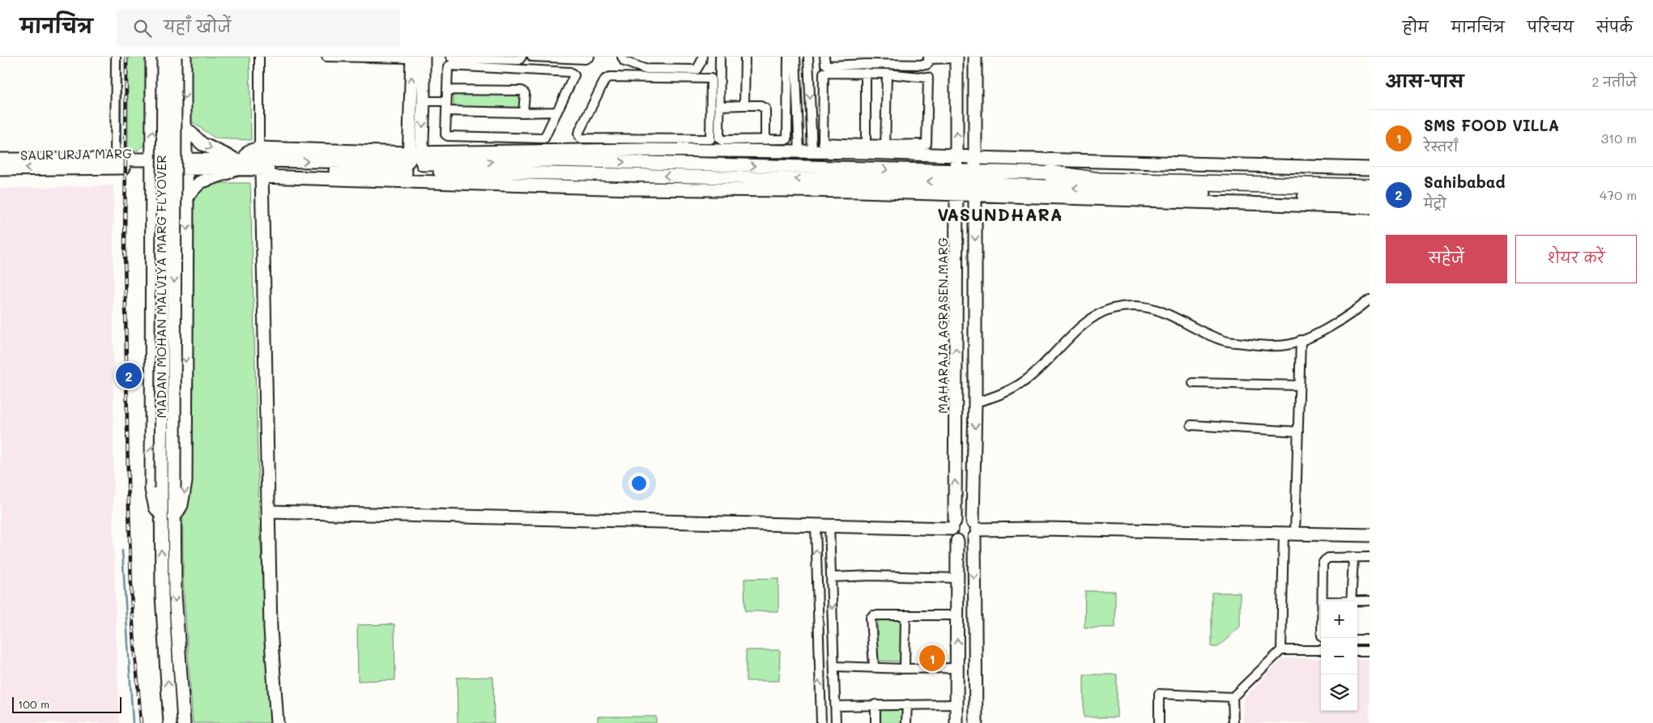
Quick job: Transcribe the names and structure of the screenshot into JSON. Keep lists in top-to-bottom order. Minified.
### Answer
{"streets":{"street":["SAUR URJA MARG","MADAN MOHAN MALVIYA MARG FLYOVER","MAHARAJA AGRASEN MARG"]},"districts":["VASUNDHARA"],"scale_bar":"100 m","page":{"header":"मानचित्र","search":"यहाँ खोजें","nav":["होम","मानचित्र","परिचय","संपर्क"],"heading":["आस-पास","2 नतीजे"],"list":[{"mark":"1","name":"SMS FOOD VILLA","note":"रेस्तराँ","value":"310 m"},{"mark":"2","name":"Sahibabad","note":"मेट्रो","value":"470 m"}],"buttons":["सहेजें","शेयर करें"],"pins":["2","1"],"map_buttons":["+","−"],"scale":"100 m"}}
